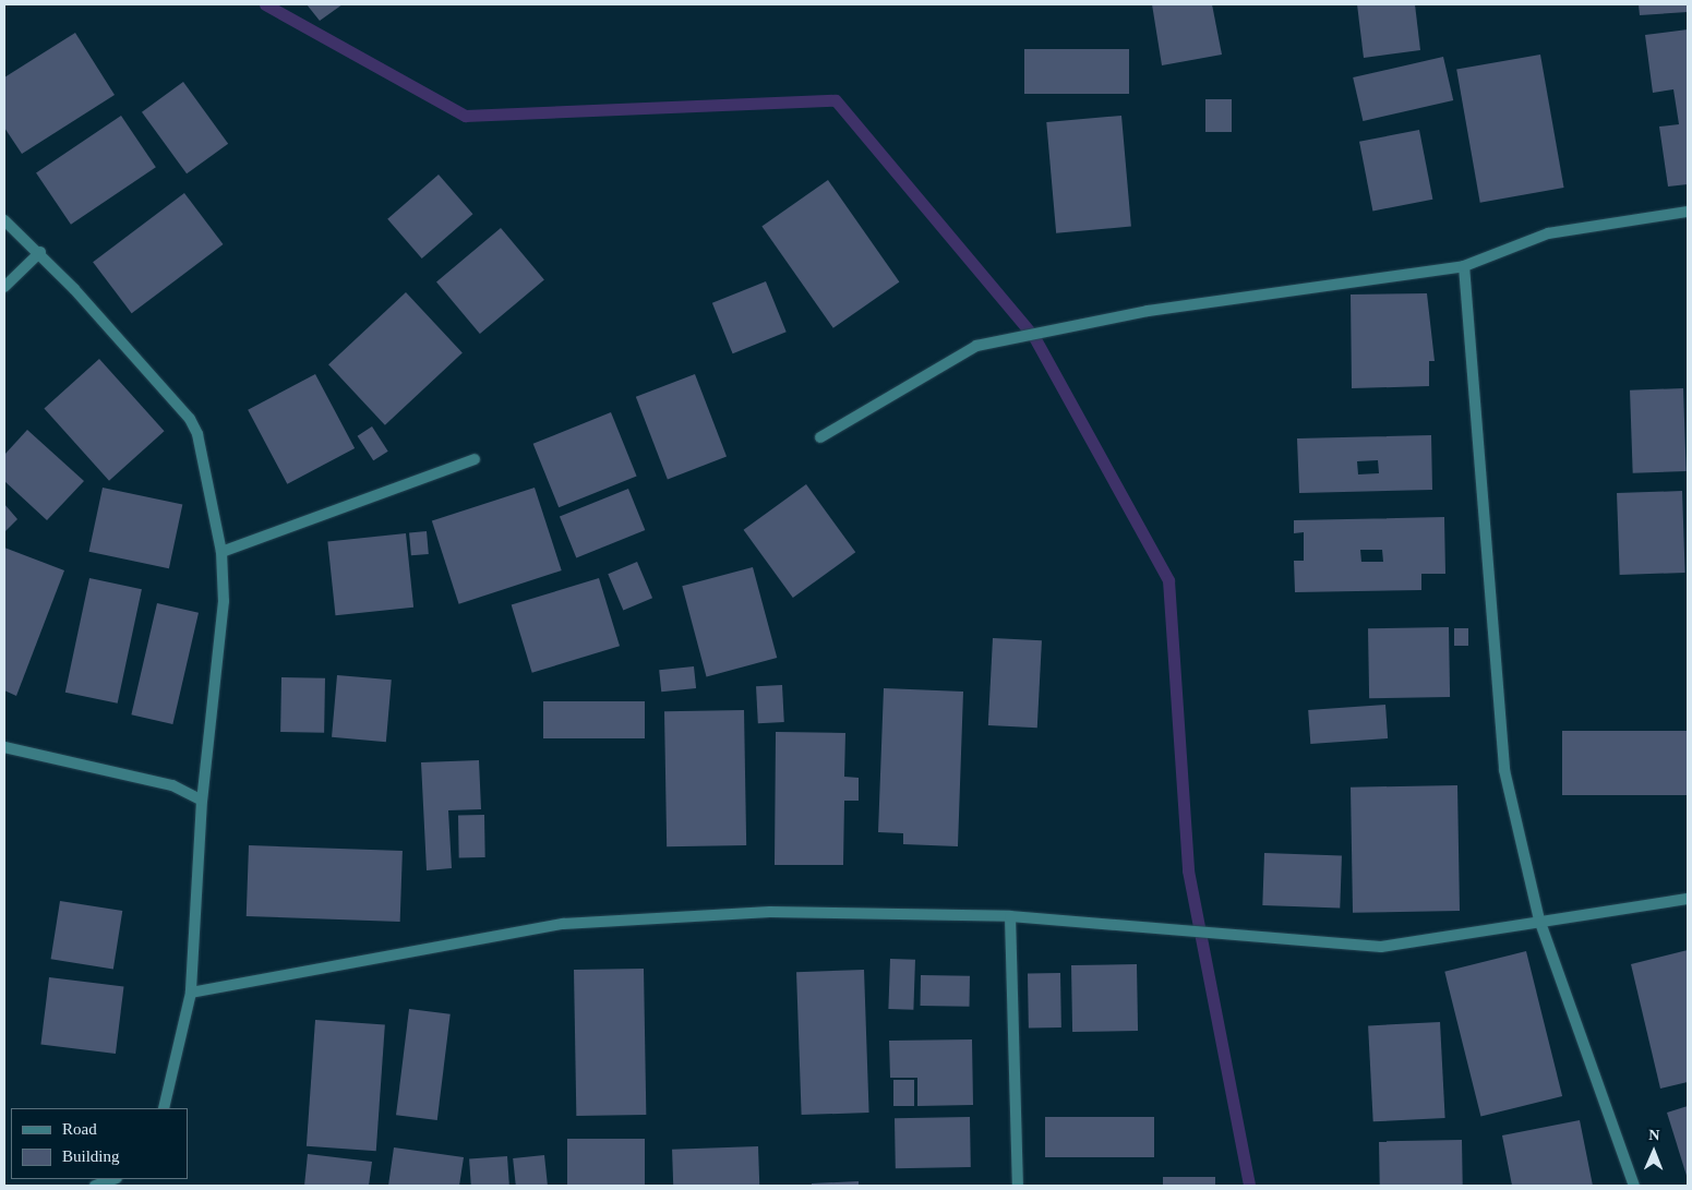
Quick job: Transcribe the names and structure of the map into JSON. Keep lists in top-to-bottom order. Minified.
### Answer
{"legend":["Road","Building"],"north":"top"}
